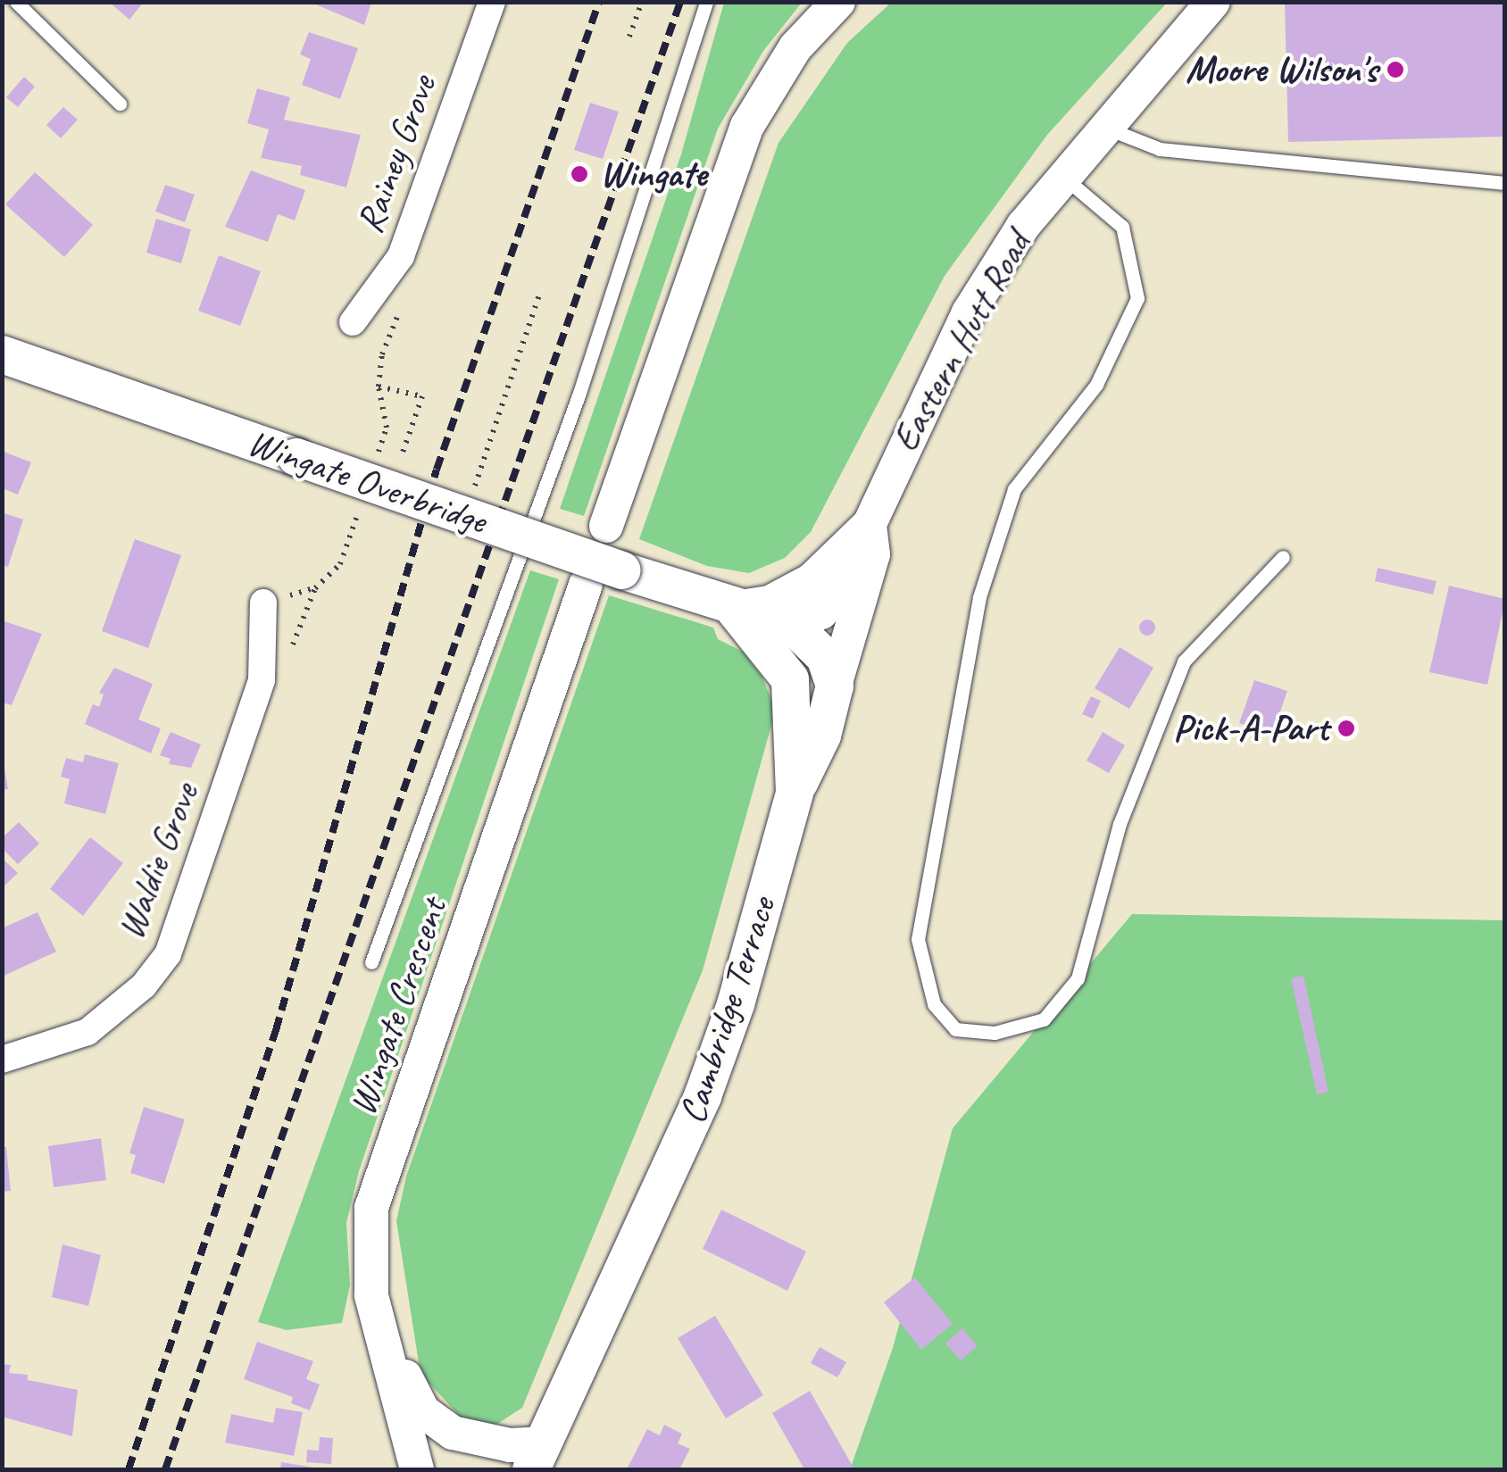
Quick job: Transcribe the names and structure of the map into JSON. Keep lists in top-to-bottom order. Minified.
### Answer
{"streets":{"main road":["Wingate Overbridge","Cambridge Terrace"],"street":["Rainey Grove","Eastern Hutt Road","Waldie Grove","Wingate Crescent"]},"crossings":[["Eastern Hutt Road","Wingate Overbridge"],["Eastern Hutt Road","Cambridge Terrace"],["Wingate Overbridge","Cambridge Terrace"]],"places":["Moore Wilson's","Wingate","Pick-A-Part"]}
